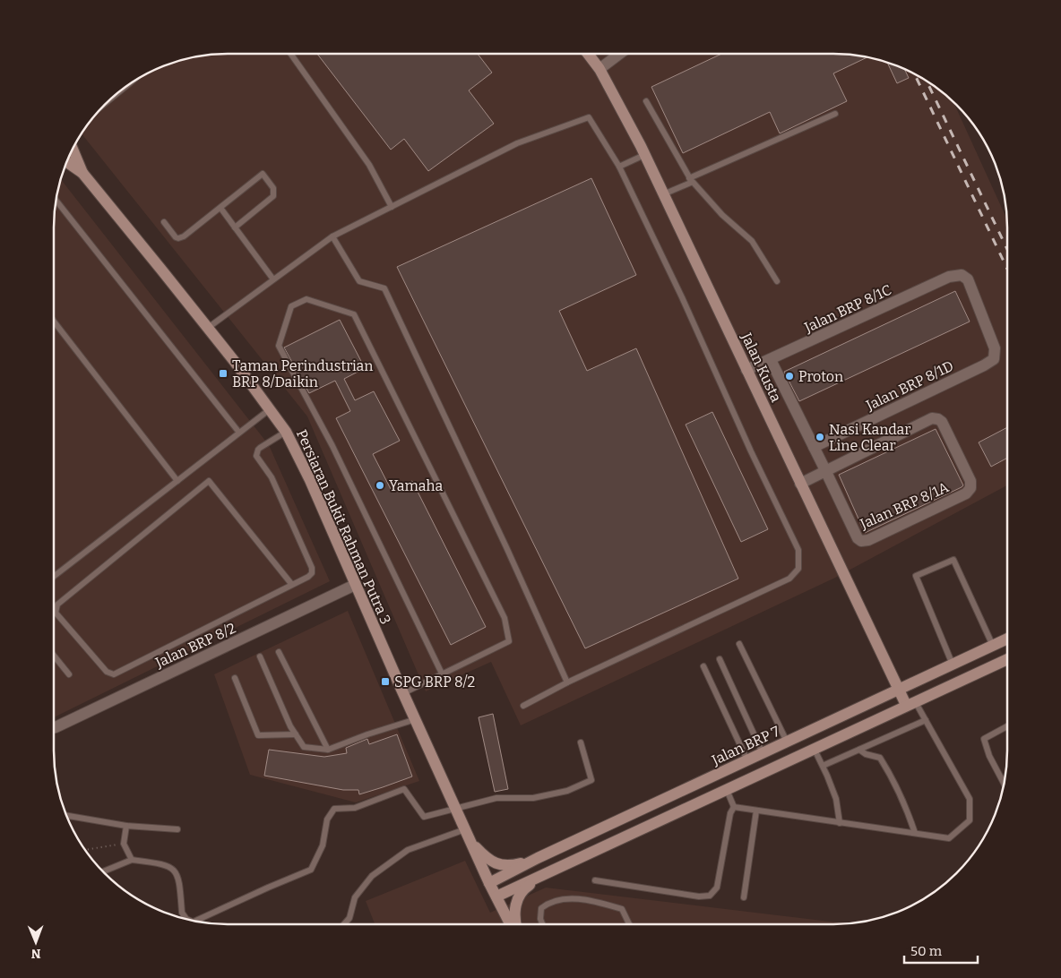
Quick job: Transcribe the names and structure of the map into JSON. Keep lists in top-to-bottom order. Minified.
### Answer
{"streets":{"main road":["Jalan Kusta","Persiaran Bukit Rahman Putra 3","Jalan BRP 7"],"street":["Jalan BRP 8/1C","Jalan BRP 8/1D","Jalan BRP 8/1A","Jalan BRP 8/2"]},"crossings":[["Jalan BRP 8/1C","Jalan Kusta"],["Jalan BRP 8/1C","Jalan BRP 8/1D"],["Jalan BRP 8/1C","Jalan BRP 8/1A"],["Jalan Kusta","Jalan BRP 7"],["Jalan BRP 8/1D","Jalan BRP 8/1A"],["Persiaran Bukit Rahman Putra 3","Jalan BRP 8/2"],["Persiaran Bukit Rahman Putra 3","Jalan BRP 7"]],"places":{"transit":["Taman Perindustrian BRP 8/Daikin","SPG BRP 8/2"],"other":["Proton","Nasi Kandar Line Clear","Yamaha"]},"scale_bar":"50 m","north":"bottom"}
